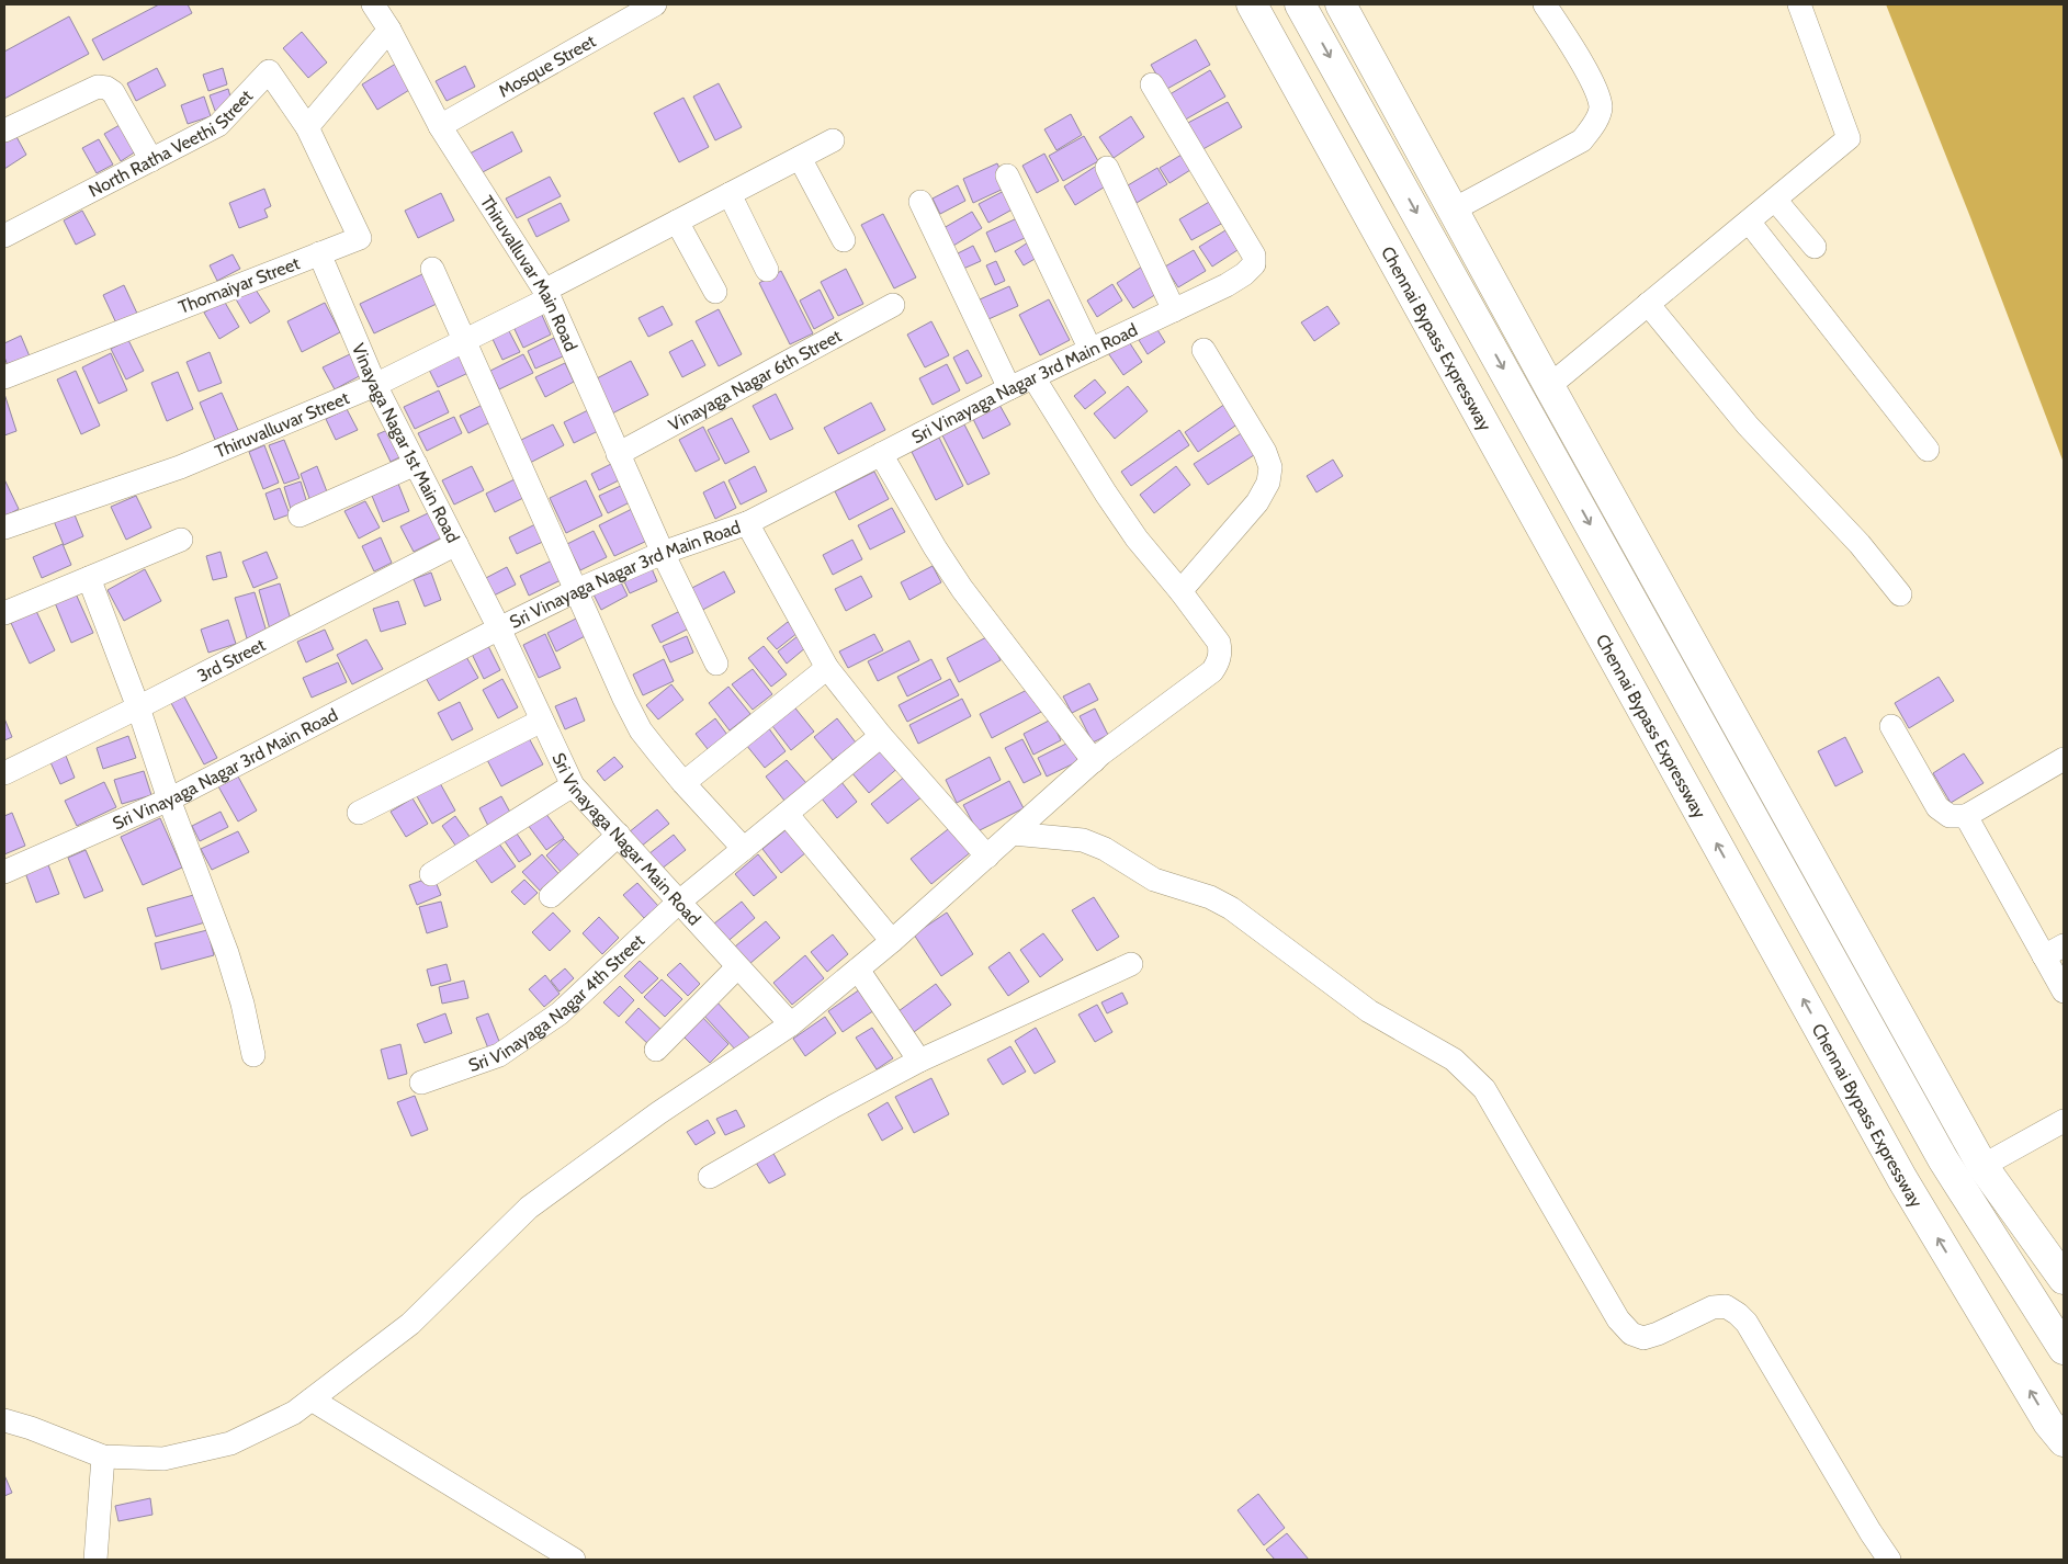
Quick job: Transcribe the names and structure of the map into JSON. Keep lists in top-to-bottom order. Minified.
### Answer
{"streets":{"main road":["Chennai Bypass Expressway"],"street":["Mosque Street","North Ratha Veethi Street","Thiruvalluvar Main Road","Thomaiyar Street","Vinayaga Nagar 6th Street","Sri Vinayaga Nagar 3rd Main Road","Thiruvalluvar Street","Vinayaga Nagar 1st Main Road","3rd Street","Sri Vinayaga Nagar Main Road","Sri Vinayaga Nagar 4th Street"]},"crossings":[["Mosque Street","Thiruvalluvar Main Road"],["North Ratha Veethi Street","Thomaiyar Street"],["Thiruvalluvar Main Road","Vinayaga Nagar 6th Street"],["Thiruvalluvar Main Road","Sri Vinayaga Nagar 3rd Main Road"],["Thiruvalluvar Main Road","Thiruvalluvar Street"],["Thomaiyar Street","Vinayaga Nagar 1st Main Road"],["Sri Vinayaga Nagar 3rd Main Road","Vinayaga Nagar 1st Main Road"],["Sri Vinayaga Nagar 3rd Main Road","Sri Vinayaga Nagar Main Road"],["Thiruvalluvar Street","Vinayaga Nagar 1st Main Road"],["Vinayaga Nagar 1st Main Road","3rd Street"],["Vinayaga Nagar 1st Main Road","Sri Vinayaga Nagar Main Road"],["Sri Vinayaga Nagar Main Road","Sri Vinayaga Nagar 4th Street"]]}
